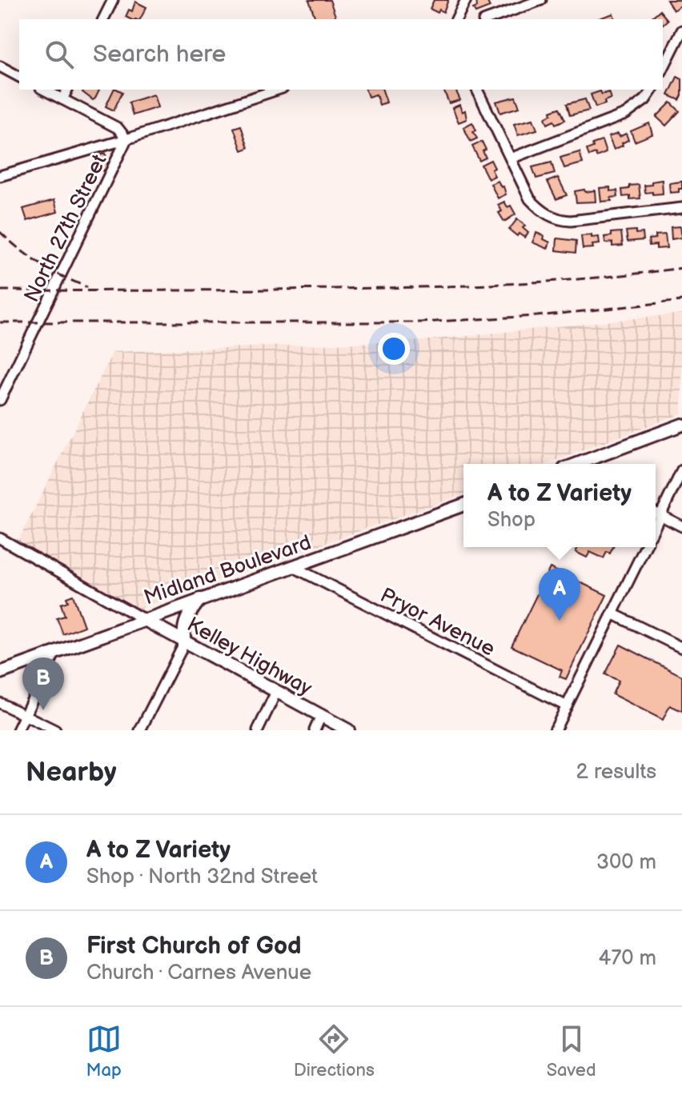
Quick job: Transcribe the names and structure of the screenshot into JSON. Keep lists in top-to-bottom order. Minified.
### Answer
{"streets":{"main road":["Midland Boulevard","Kelley Highway"],"street":["North 27th Street","Pryor Avenue"]},"crossings":[["Midland Boulevard","Pryor Avenue"],["Midland Boulevard","Kelley Highway"]],"page":{"search":"Search here","popup":["A to Z Variety","Shop"],"pins":["A","B"],"heading":["Nearby","2 results"],"list":[{"mark":"A","name":"A to Z Variety","note":"Shop · North 32nd Street","value":"300 m"},{"mark":"B","name":"First Church of God","note":"Church · Carnes Avenue","value":"470 m"}],"nav":["Map","Directions","Saved"]}}
